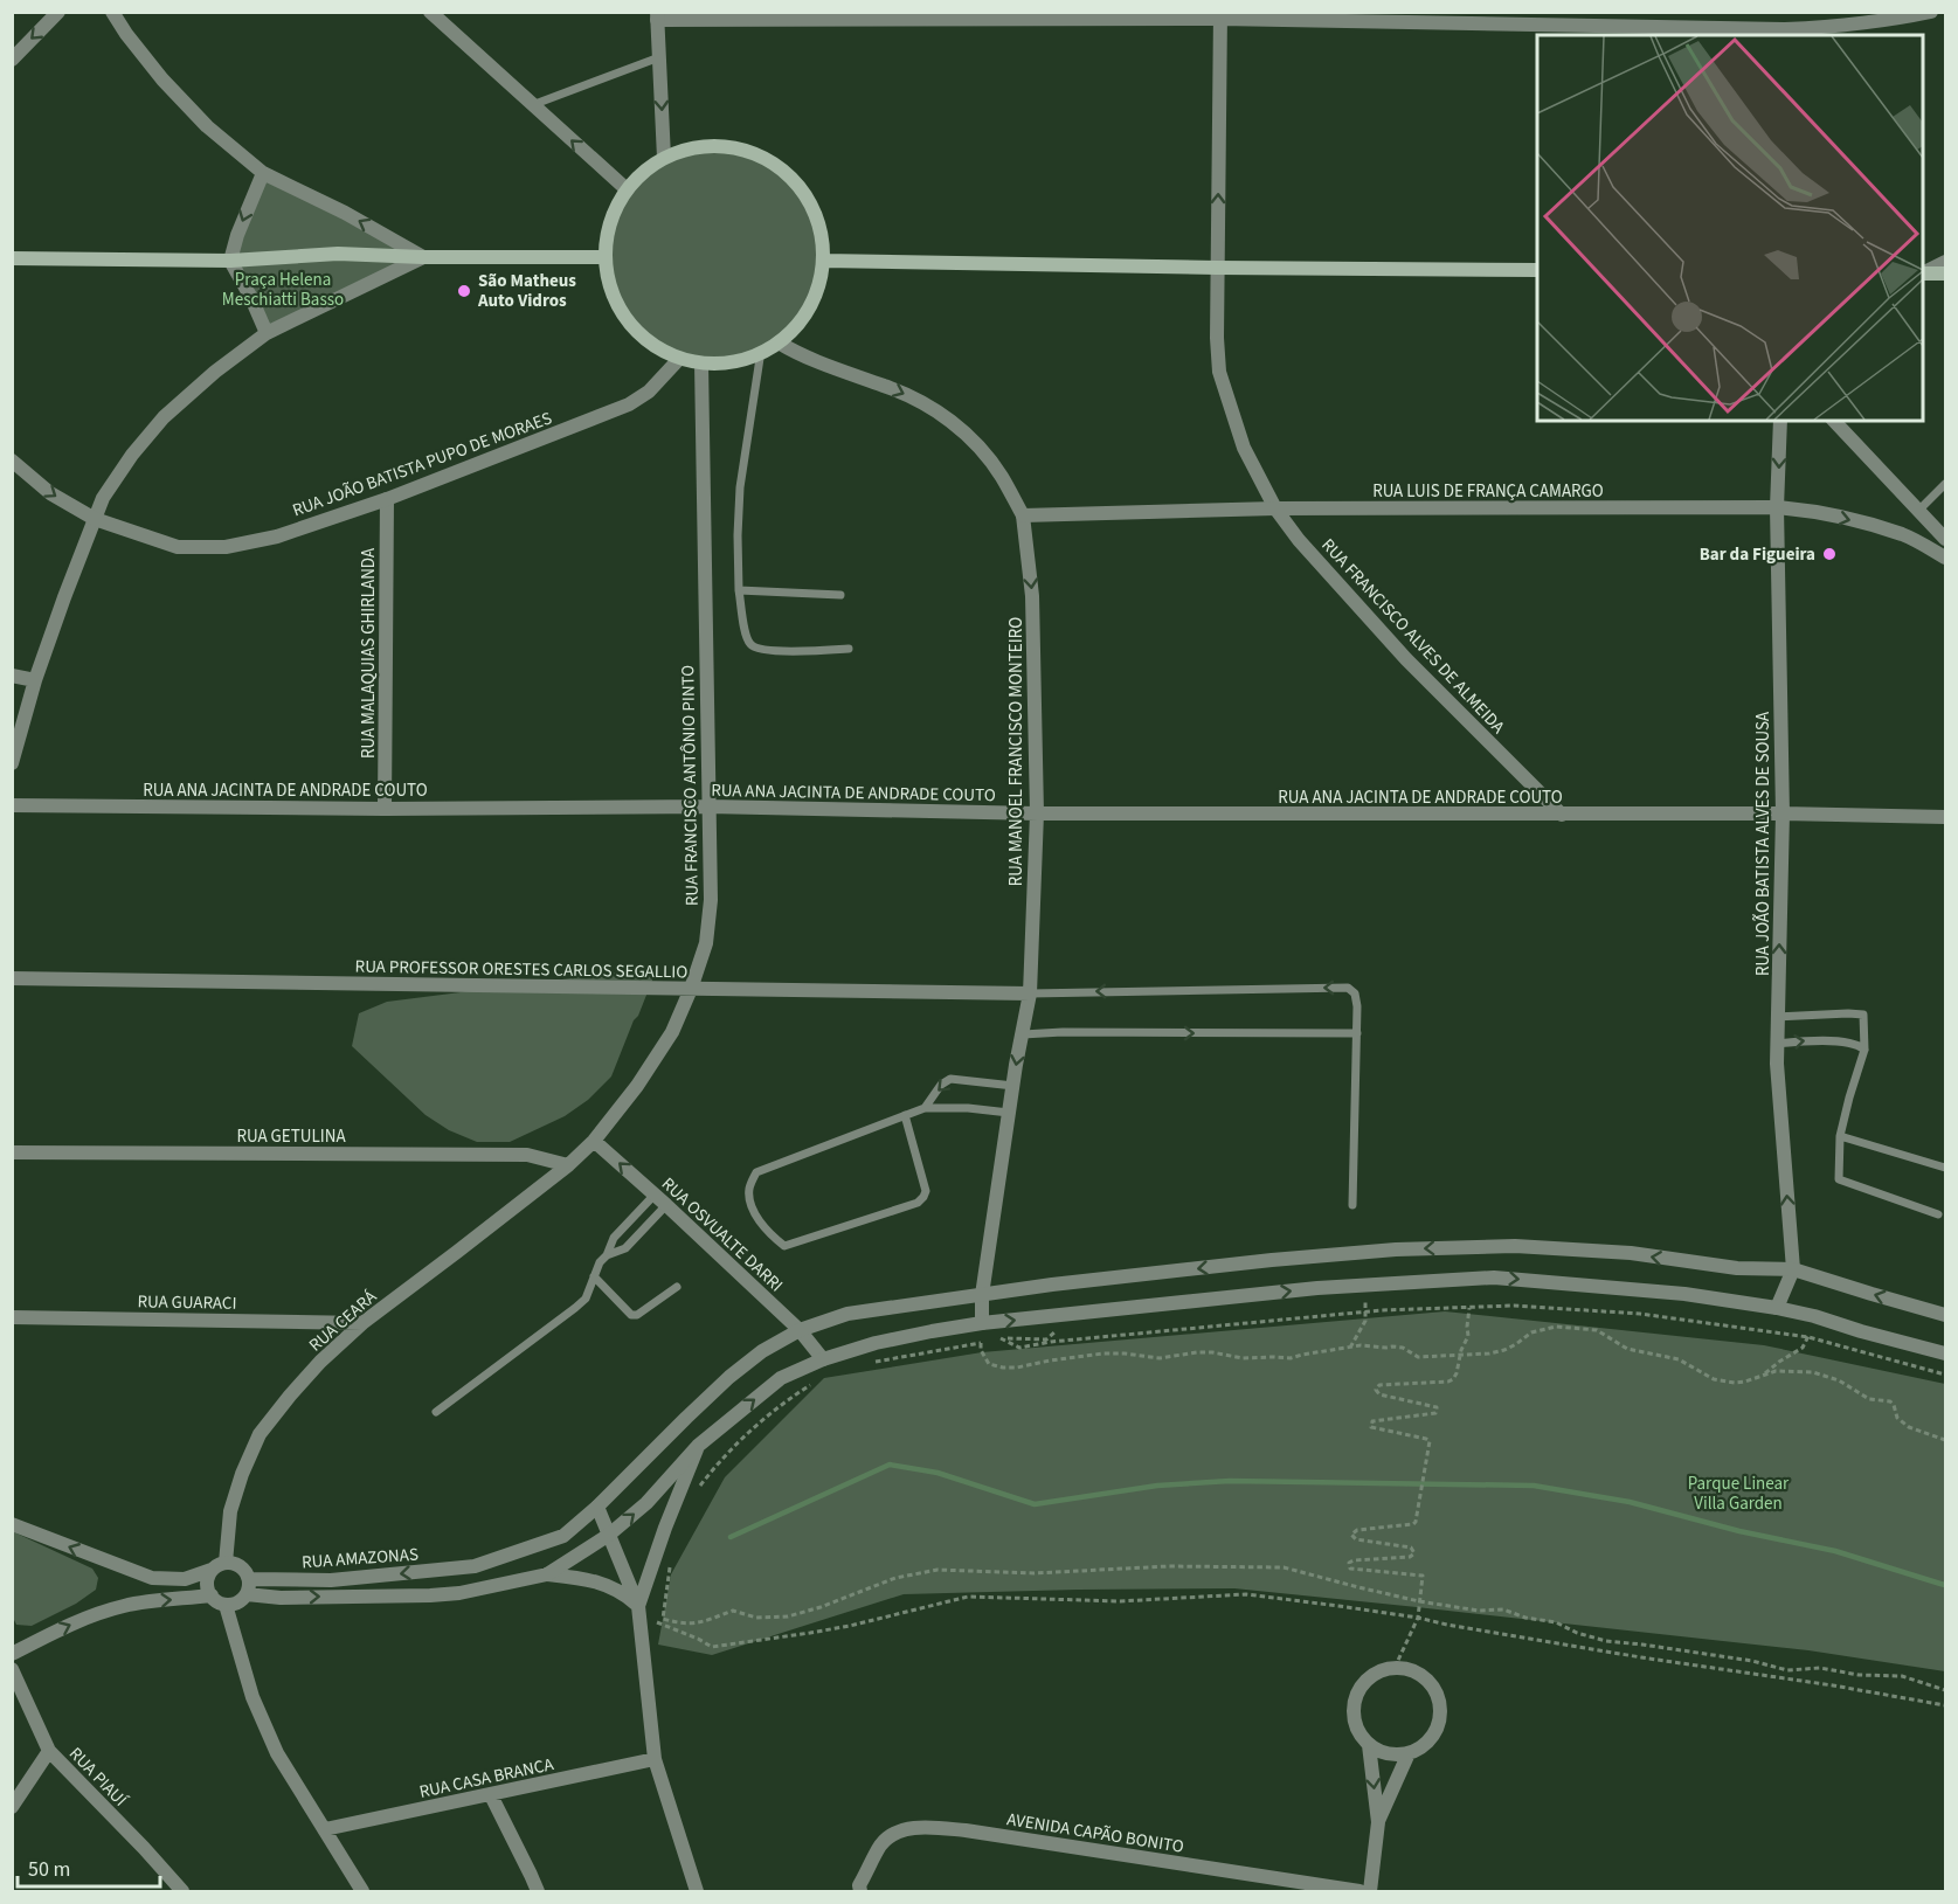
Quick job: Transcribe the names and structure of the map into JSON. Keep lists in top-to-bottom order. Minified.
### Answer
{"streets":{"street":["RUA JOÃO BATISTA PUPO DE MORAES","RUA LUIS DE FRANÇA CAMARGO","RUA FRANCISCO ALVES DE ALMEIDA","RUA MALAQUIAS GHIRLANDA","RUA MANOEL FRANCISCO MONTEIRO","RUA FRANCISCO ANTÔNIO PINTO","RUA ANA JACINTA DE ANDRADE COUTO","RUA JOÃO BATISTA ALVES DE SOUSA","RUA PROFESSOR ORESTES CARLOS SEGALLIO","RUA GETULINA","RUA OSVUALTE DARRI","RUA GUARACI","RUA CEARÁ","RUA AMAZONAS","RUA PIAUÍ","RUA CASA BRANCA","AVENIDA CAPÃO BONITO"]},"crossings":[["RUA JOÃO BATISTA PUPO DE MORAES","RUA MALAQUIAS GHIRLANDA"],["RUA JOÃO BATISTA PUPO DE MORAES","RUA MANOEL FRANCISCO MONTEIRO"],["RUA JOÃO BATISTA PUPO DE MORAES","RUA FRANCISCO ANTÔNIO PINTO"],["RUA LUIS DE FRANÇA CAMARGO","RUA FRANCISCO ALVES DE ALMEIDA"],["RUA LUIS DE FRANÇA CAMARGO","RUA MANOEL FRANCISCO MONTEIRO"],["RUA LUIS DE FRANÇA CAMARGO","RUA JOÃO BATISTA ALVES DE SOUSA"],["RUA FRANCISCO ALVES DE ALMEIDA","RUA ANA JACINTA DE ANDRADE COUTO"],["RUA MALAQUIAS GHIRLANDA","RUA ANA JACINTA DE ANDRADE COUTO"],["RUA MANOEL FRANCISCO MONTEIRO","RUA FRANCISCO ANTÔNIO PINTO"],["RUA MANOEL FRANCISCO MONTEIRO","RUA ANA JACINTA DE ANDRADE COUTO"],["RUA MANOEL FRANCISCO MONTEIRO","RUA PROFESSOR ORESTES CARLOS SEGALLIO"],["RUA MANOEL FRANCISCO MONTEIRO","RUA AMAZONAS"],["RUA FRANCISCO ANTÔNIO PINTO","RUA ANA JACINTA DE ANDRADE COUTO"],["RUA FRANCISCO ANTÔNIO PINTO","RUA PROFESSOR ORESTES CARLOS SEGALLIO"],["RUA FRANCISCO ANTÔNIO PINTO","RUA GETULINA"],["RUA FRANCISCO ANTÔNIO PINTO","RUA OSVUALTE DARRI"],["RUA FRANCISCO ANTÔNIO PINTO","RUA CEARÁ"],["RUA ANA JACINTA DE ANDRADE COUTO","RUA JOÃO BATISTA ALVES DE SOUSA"],["RUA JOÃO BATISTA ALVES DE SOUSA","RUA AMAZONAS"],["RUA GETULINA","RUA CEARÁ"],["RUA OSVUALTE DARRI","RUA AMAZONAS"],["RUA GUARACI","RUA CEARÁ"],["RUA CEARÁ","RUA AMAZONAS"]],"one_way":["RUA MANOEL FRANCISCO MONTEIRO"],"parks":["Praça Helena Meschiatti Basso","Parque Linear Villa Garden"],"places":["São Matheus Auto Vidros","Bar da Figueira"],"scale_bar":"50 m"}
